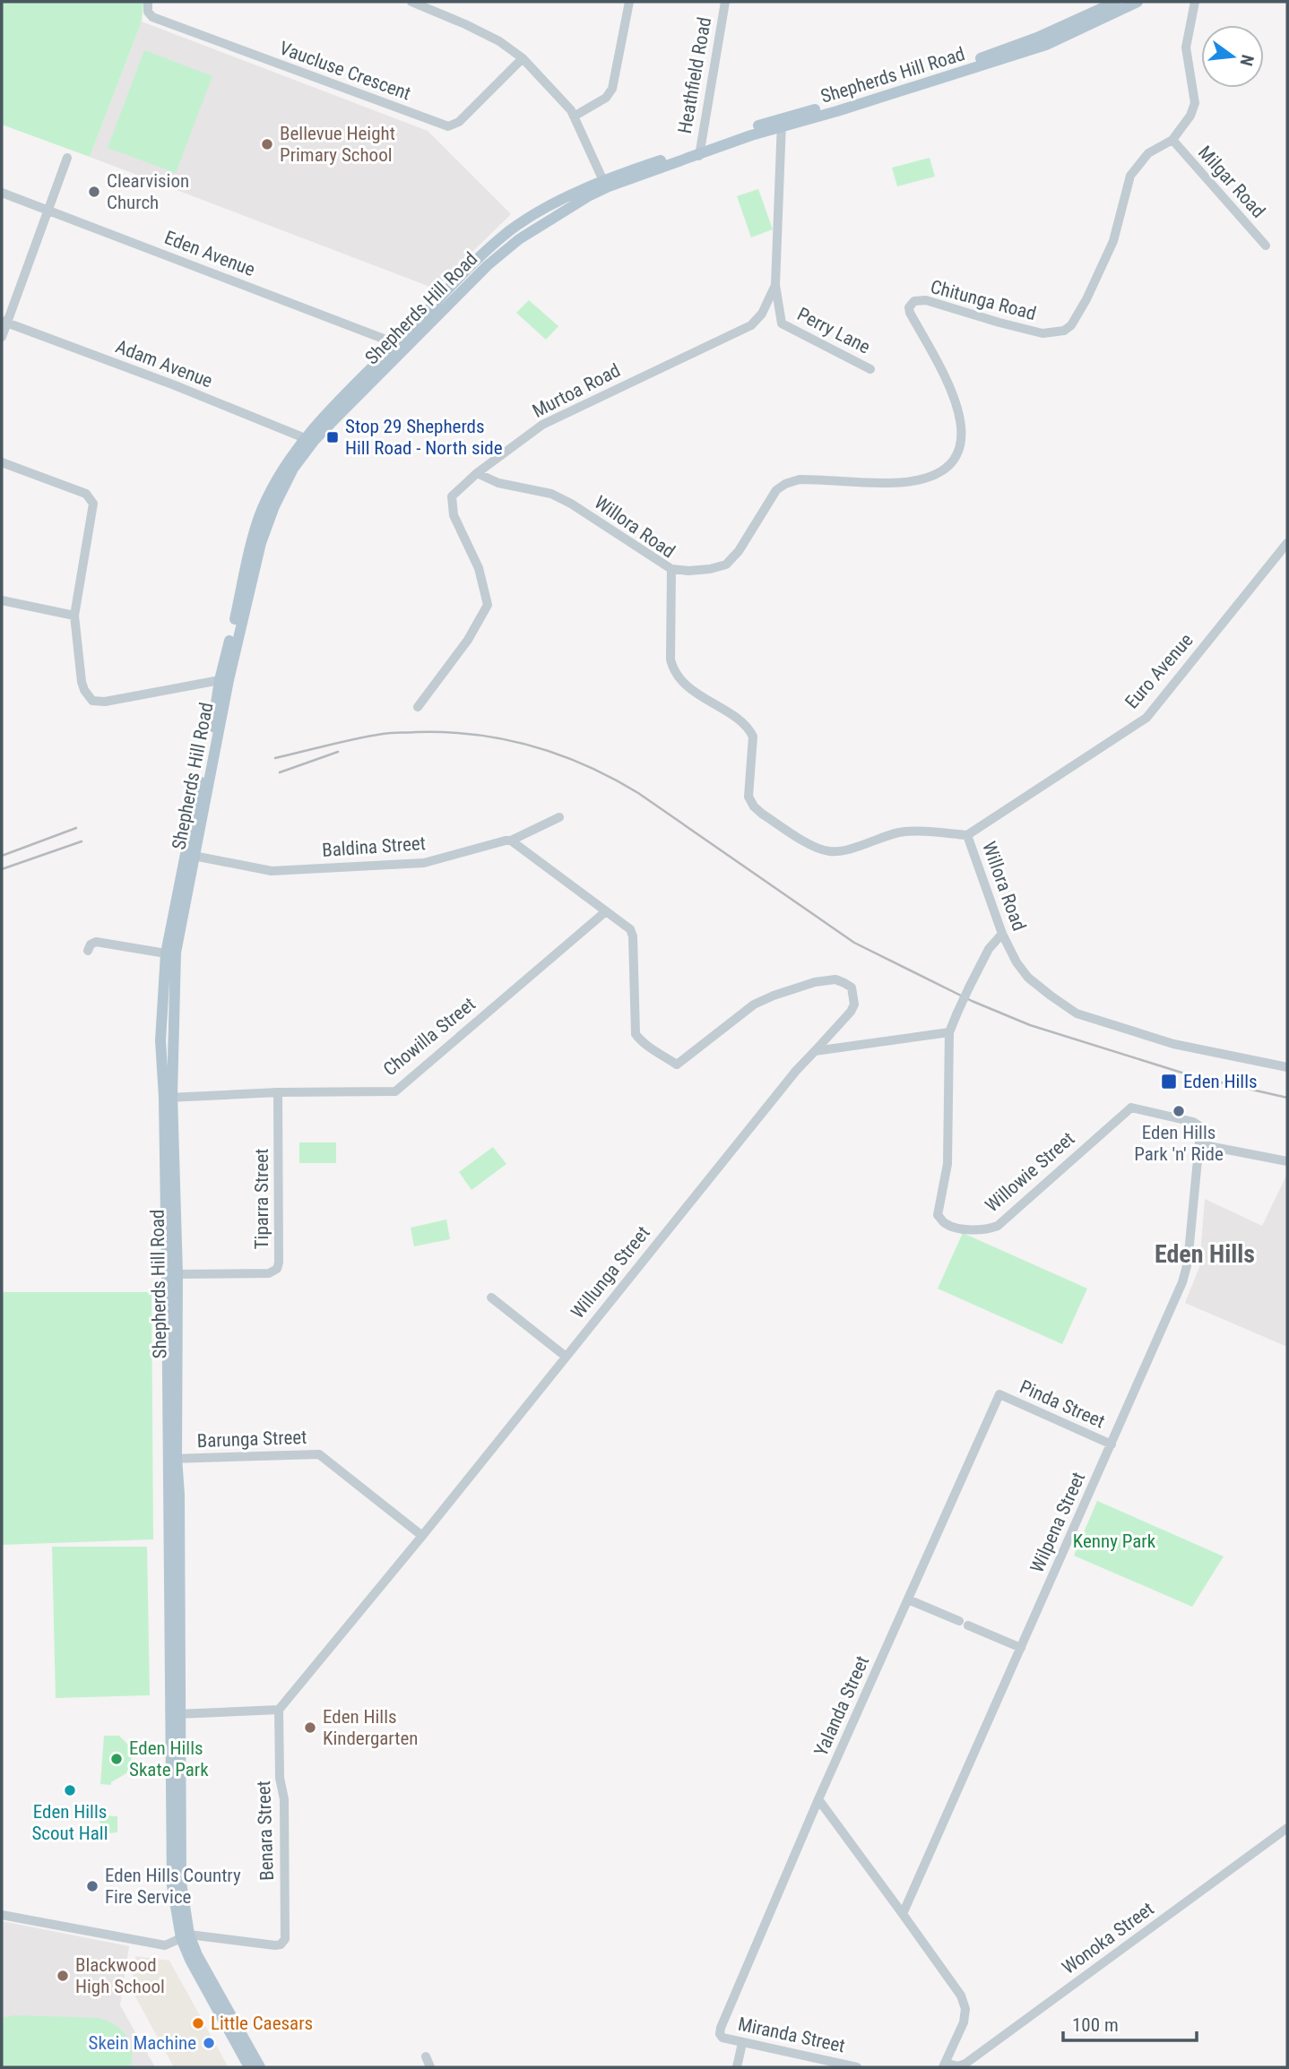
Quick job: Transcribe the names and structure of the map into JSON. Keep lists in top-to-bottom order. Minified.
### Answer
{"streets":{"main road":["Shepherds Hill Road"],"street":["Vaucluse Crescent","Heathfield Road","Milgar Road","Eden Avenue","Chitunga Road","Perry Lane","Adam Avenue","Murtoa Road","Willora Road","Euro Avenue","Baldina Street","Chowilla Street","Willowie Street","Tiparra Street","Willunga Street","Pinda Street","Barunga Street","Wilpena Street","Yalanda Street","Benara Street","Wonoka Street","Miranda Street"]},"crossings":[["Heathfield Road","Shepherds Hill Road"],["Shepherds Hill Road","Eden Avenue"],["Shepherds Hill Road","Adam Avenue"],["Shepherds Hill Road","Murtoa Road"],["Shepherds Hill Road","Baldina Street"],["Shepherds Hill Road","Chowilla Street"],["Shepherds Hill Road","Tiparra Street"],["Shepherds Hill Road","Barunga Street"],["Shepherds Hill Road","Benara Street"],["Milgar Road","Chitunga Road"],["Chitunga Road","Willora Road"],["Perry Lane","Murtoa Road"],["Murtoa Road","Willora Road"],["Willora Road","Euro Avenue"],["Chowilla Street","Tiparra Street"],["Chowilla Street","Willunga Street"],["Willowie Street","Wilpena Street"],["Willunga Street","Barunga Street"],["Willunga Street","Benara Street"],["Pinda Street","Wilpena Street"],["Pinda Street","Yalanda Street"],["Yalanda Street","Miranda Street"]],"districts":["Eden Hills"],"parks":["Kenny Park"],"places":{"other":["Bellevue Height Primary School","Clearvision Church","Eden Hills Park 'n' Ride","Eden Hills Kindergarten","Eden Hills Skate Park","Eden Hills Scout Hall","Eden Hills Country Fire Service","Blackwood High School","Little Caesars","Skein Machine"],"transit":["Stop 29 Shepherds Hill Road - North side","Eden Hills"]},"scale_bar":"100 m","north":"right"}
